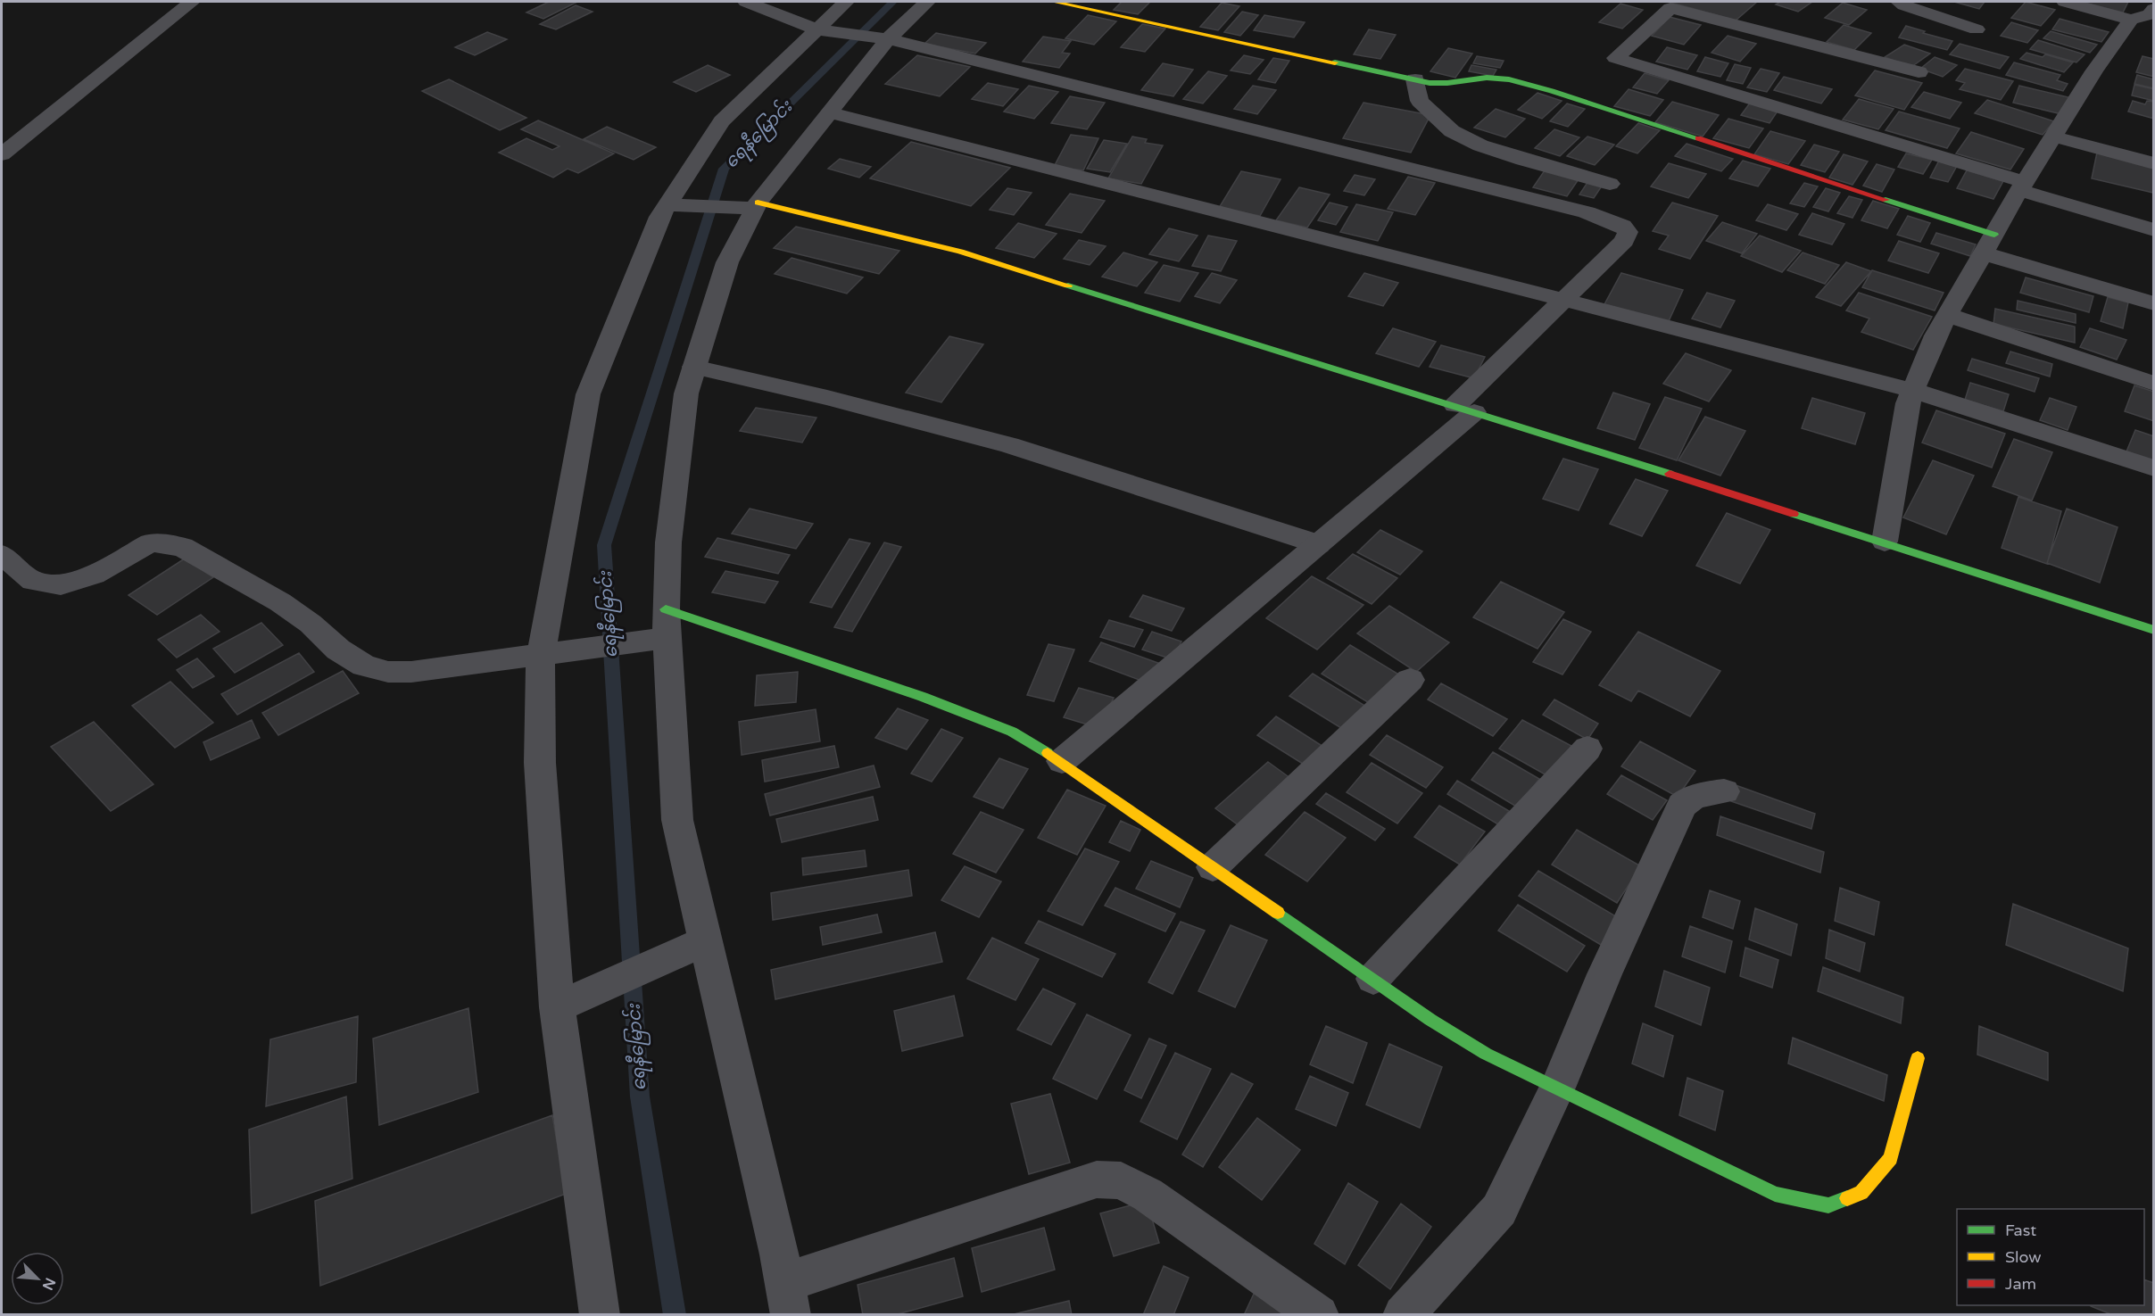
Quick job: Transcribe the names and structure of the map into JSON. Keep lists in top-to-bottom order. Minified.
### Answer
{"water":["ရေနီမြောင်း"],"legend":["Fast","Slow","Jam"],"north":"bottom right"}
